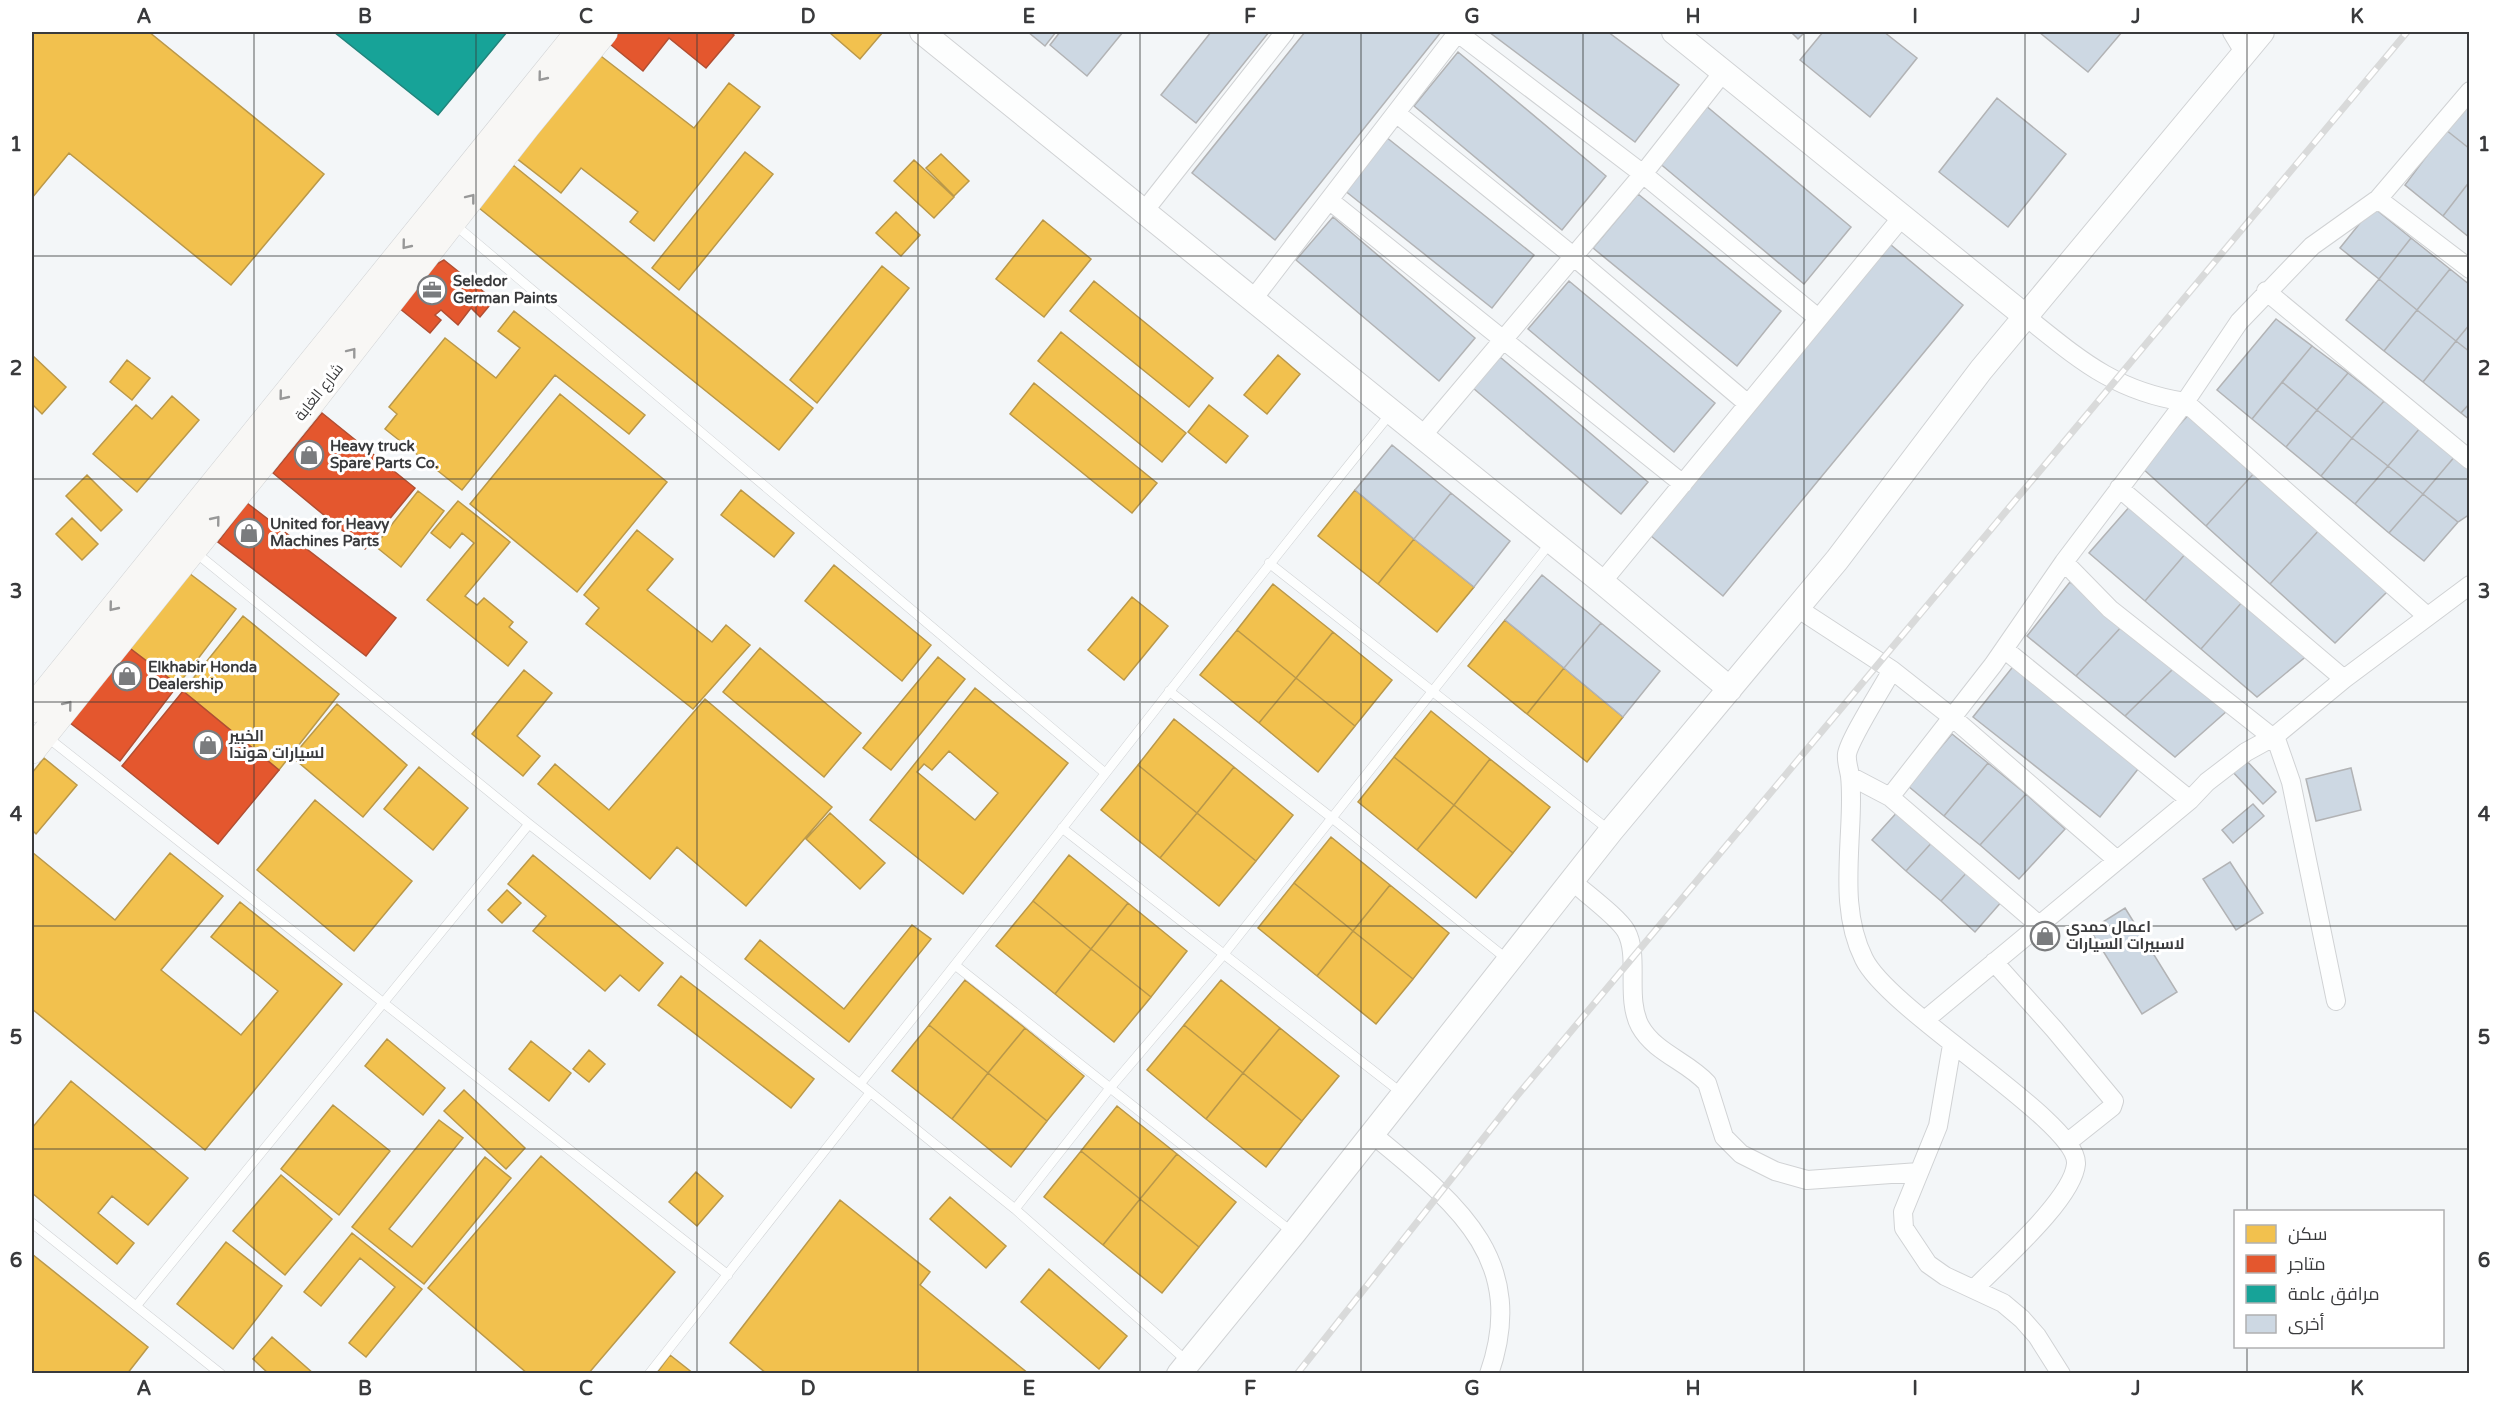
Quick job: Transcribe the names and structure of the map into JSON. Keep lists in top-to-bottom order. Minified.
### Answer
{"streets":{"main road":["شارع الغابة"]},"places":{"office":["Seledor German Paints"],"shop":["Heavy truck Spare Parts Co.","United for Heavy Machines Parts","Elkhabir Honda Dealership","الخبير لسيارات هوندا","اعمال حمدي لاسبيرات السيارات"]},"legend":["سكن","متاجر","مرافق عامة","أخرى"],"grid":{"columns":["A","B","C","D","E","F","G","H","I","J","K"],"rows":["1","2","3","4","5","6"]}}
